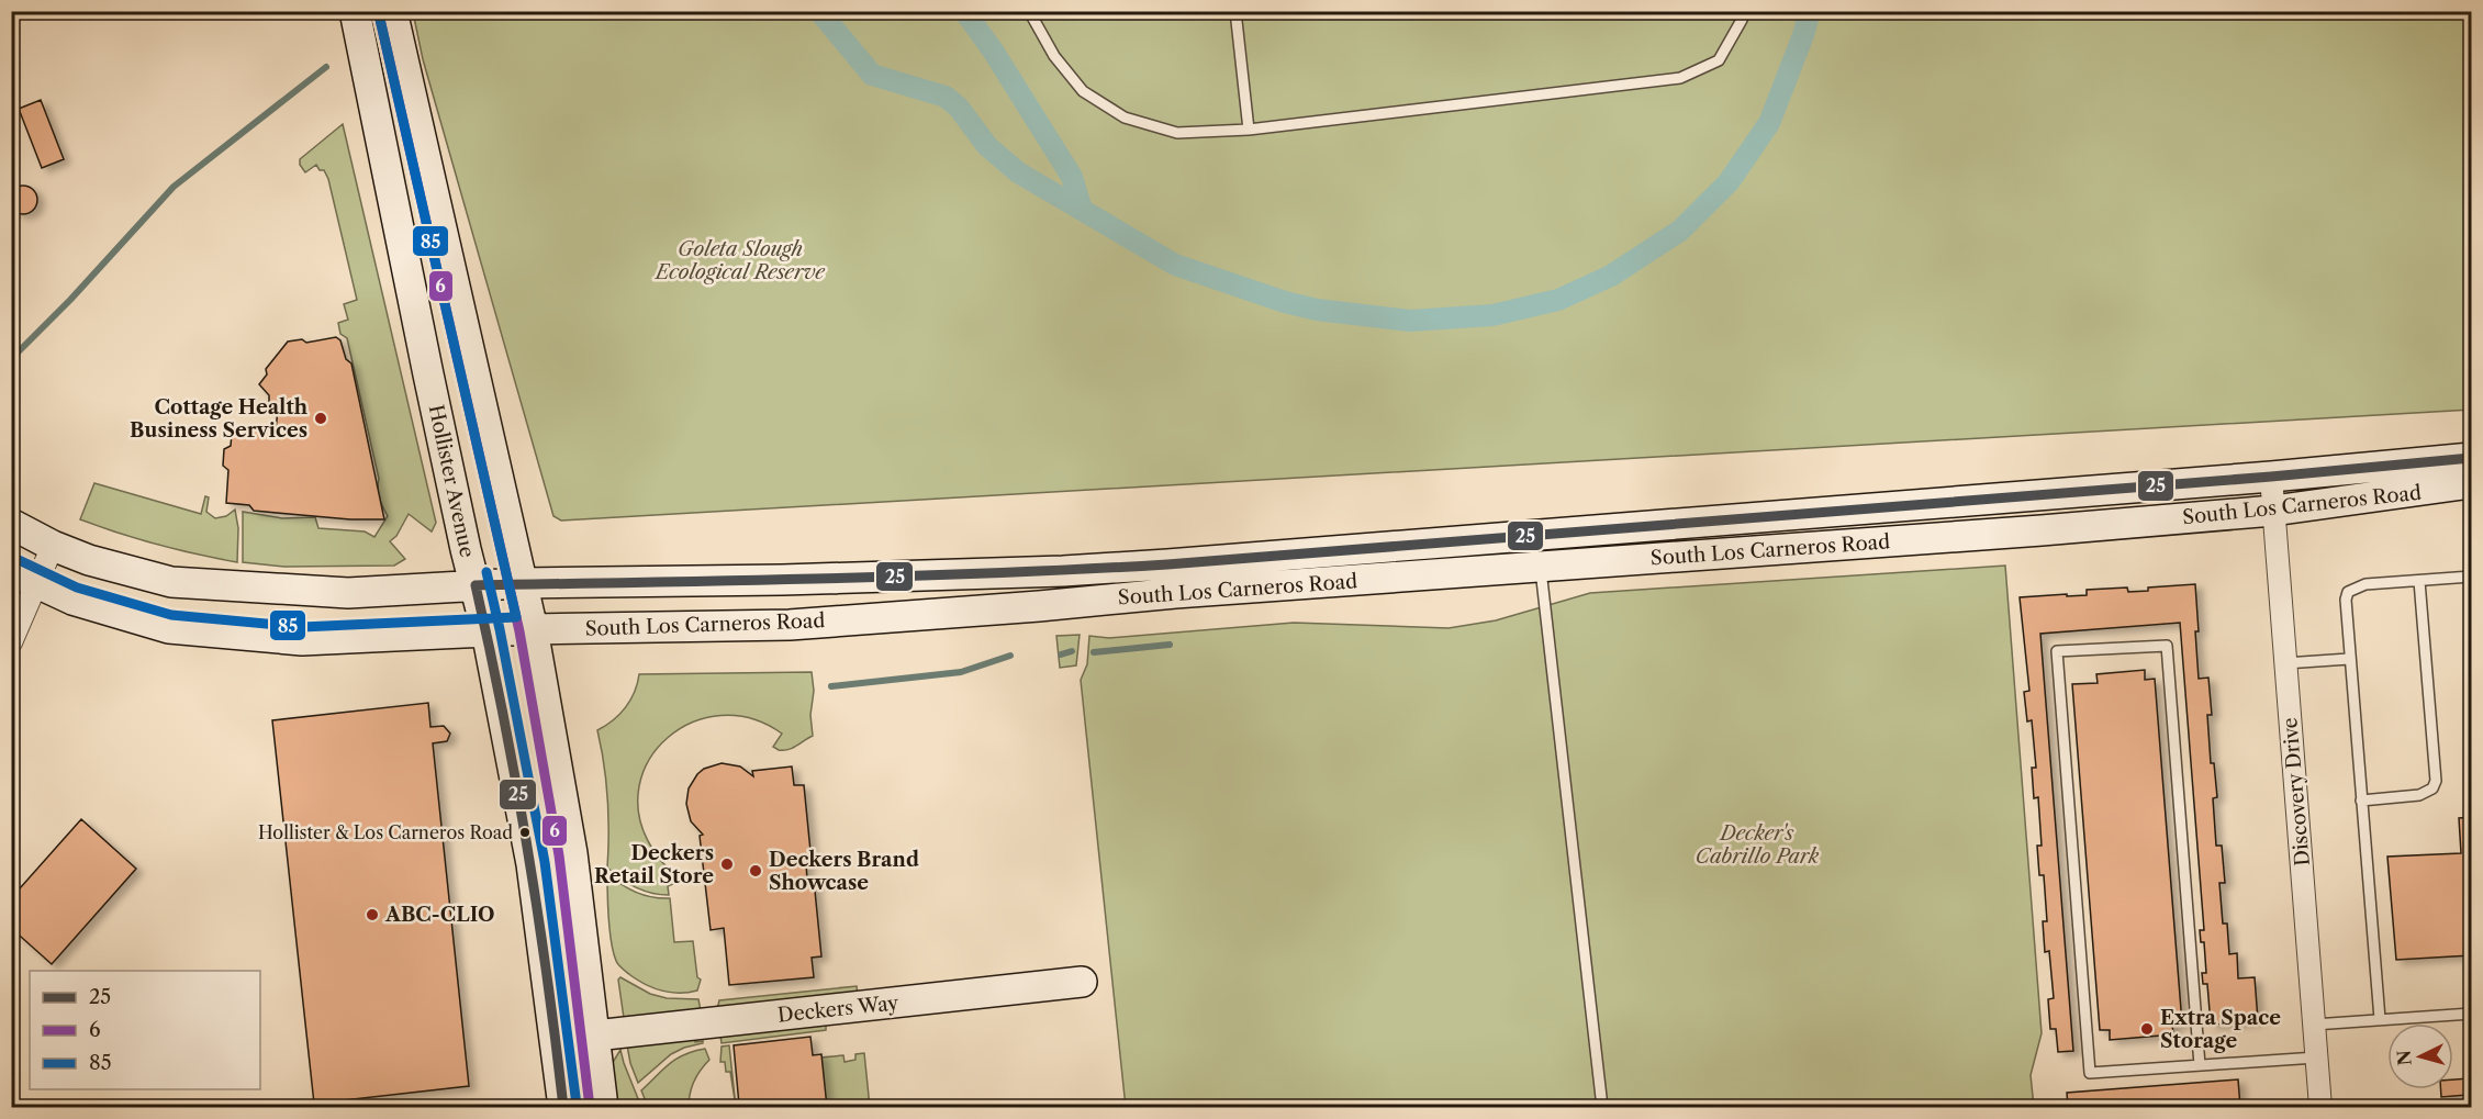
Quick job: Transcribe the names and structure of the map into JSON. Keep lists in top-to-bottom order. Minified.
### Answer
{"streets":{"main road":["Hollister Avenue","South Los Carneros Road","Deckers Way"],"street":["Discovery Drive"]},"crossings":[["Hollister Avenue","South Los Carneros Road"],["South Los Carneros Road","Discovery Drive"]],"parks":["Goleta Slough Ecological Reserve","Decker's Cabrillo Park"],"places":["Cottage Health Business Services","Hollister & Los Carneros Road","Deckers Retail Store","Deckers Brand Showcase","ABC-CLIO","Extra Space Storage"],"lines":["transit line 6","transit line 85","transit line 25"],"legend":["25","6","85"],"north":"left"}
